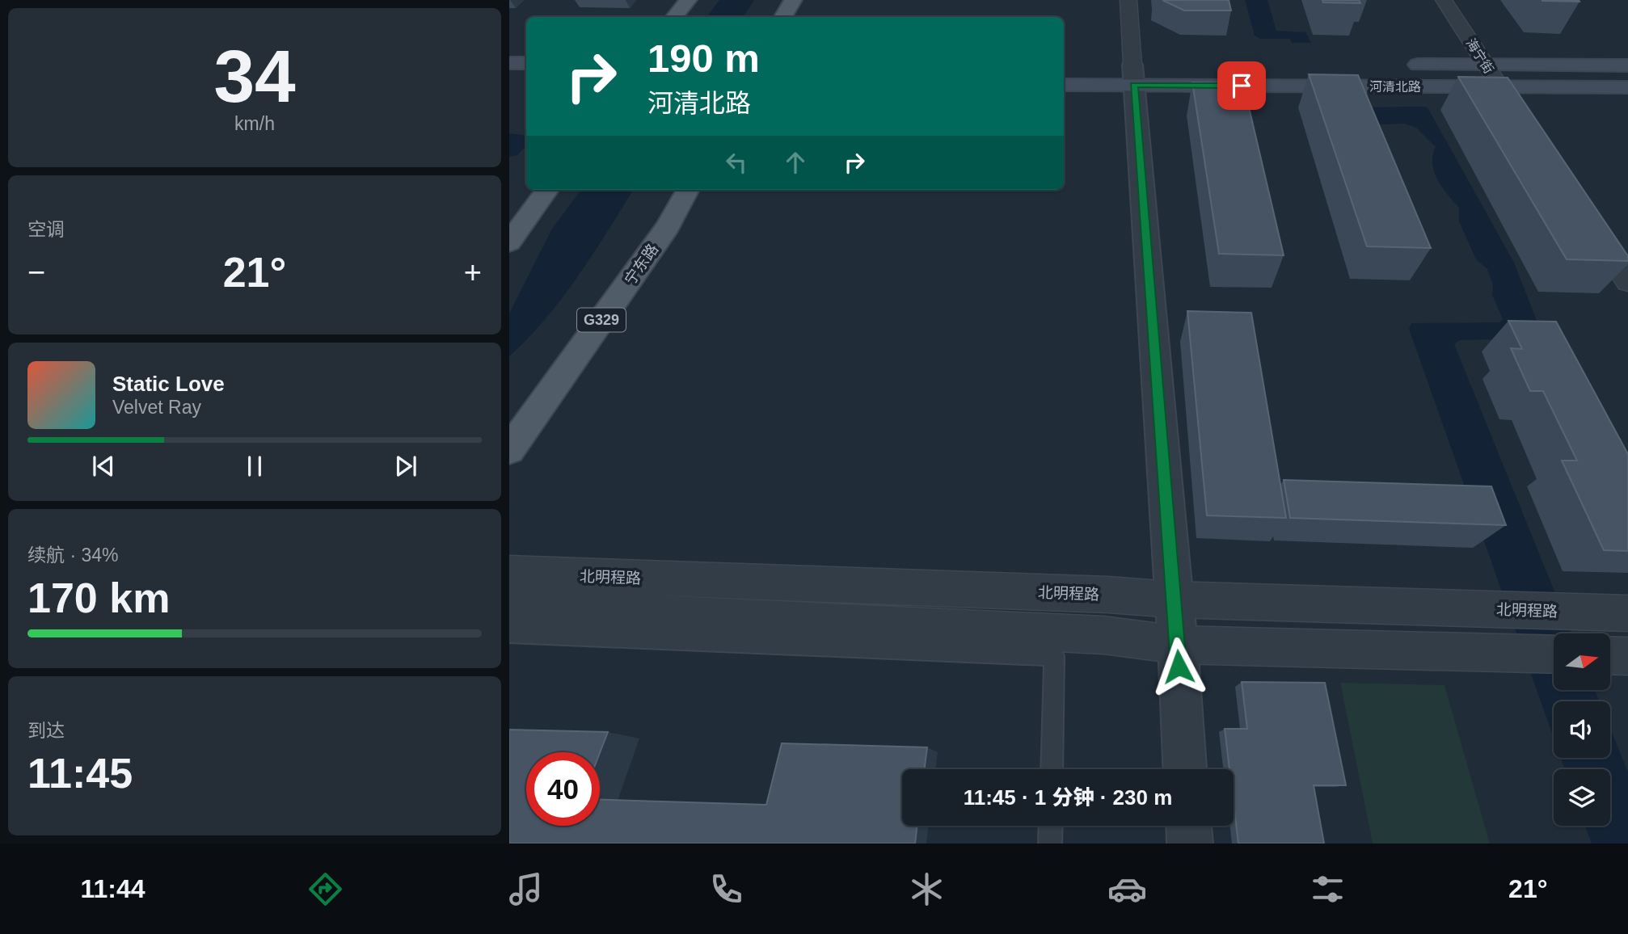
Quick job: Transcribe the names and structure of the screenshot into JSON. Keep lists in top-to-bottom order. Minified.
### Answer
{"streets":{"main road":["河清北路","宁东路","G329"],"street":["海宁街","北明程路"]},"crossings":[["海宁街","河清北路"]],"north":"right","page":{"tile":[["34","km/h"],"空调",["续航 · 34%","170 km"],["到达","11:45"]],"turn":["190 m","河清北路"],"heat":["−","21°","+"],"song":["Static Love","Velvet Ray"],"limit":"40","trip":"11:45 · 1 分钟 · 230 m","tabs":["11:44","21°"]}}
